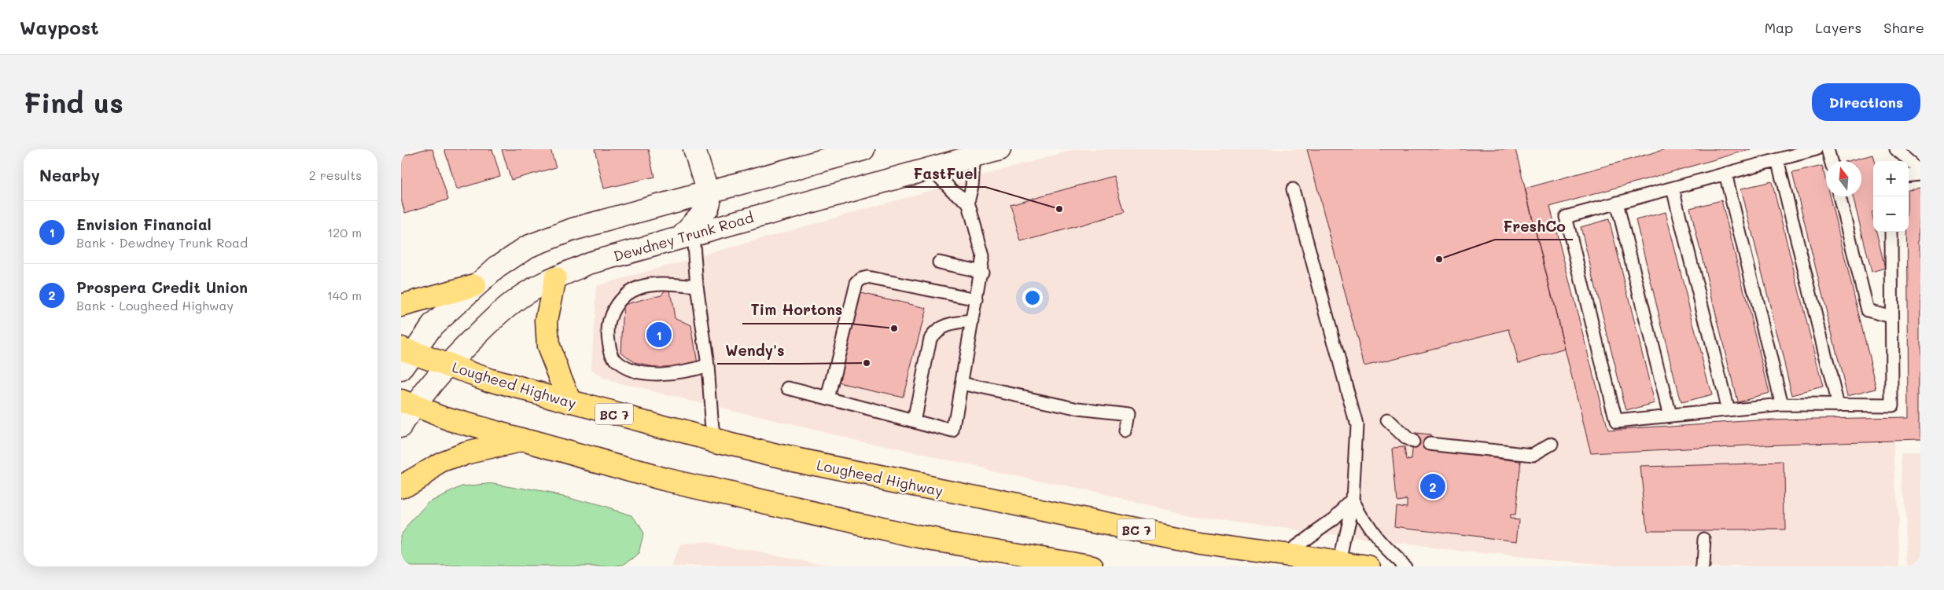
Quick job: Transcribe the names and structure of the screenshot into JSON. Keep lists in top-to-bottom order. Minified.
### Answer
{"streets":{"highway":["Lougheed Highway","BC 7"],"main road":["Dewdney Trunk Road"]},"crossings":[["Dewdney Trunk Road","Lougheed Highway"]],"places":["FastFuel","FreshCo","Tim Hortons","Wendy's"],"north":"top","page":{"header":"Waypost","nav":["Map","Layers","Share"],"buttons":"Directions","title":"Find us","heading":["Nearby","2 results"],"map_buttons":["+","−"],"list":[{"mark":"1","name":"Envision Financial","note":"Bank · Dewdney Trunk Road","value":"120 m"},{"mark":"2","name":"Prospera Credit Union","note":"Bank · Lougheed Highway","value":"140 m"}],"pins":["1","2"]}}
